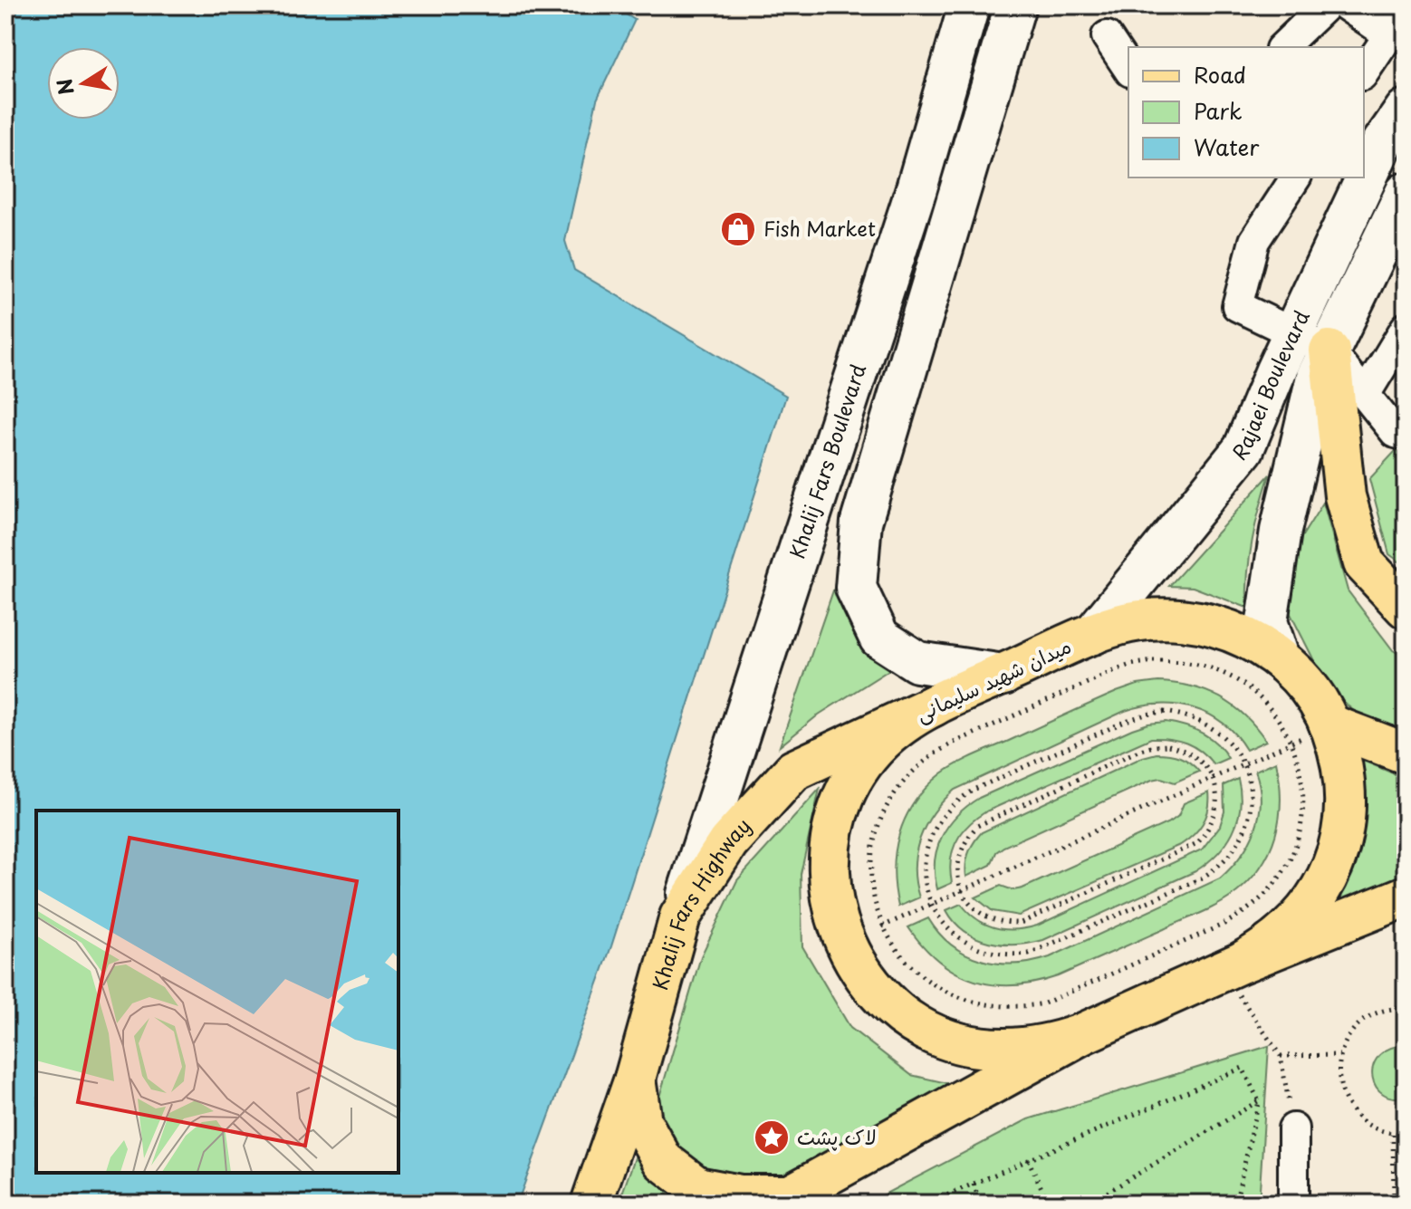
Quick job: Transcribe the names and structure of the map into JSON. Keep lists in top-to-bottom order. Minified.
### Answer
{"streets":{"main road":["Rajaei Boulevard","Khalij Fars Boulevard","میدان شهید سلیمانی","Khalij Fars Highway"]},"crossings":[["Rajaei Boulevard","میدان شهید سلیمانی"],["Khalij Fars Boulevard","Khalij Fars Highway"],["میدان شهید سلیمانی","Khalij Fars Highway"]],"places":{"shop":["Fish Market"],"place":["لاک پشت"]},"legend":["Road","Park","Water"],"north":"left"}
